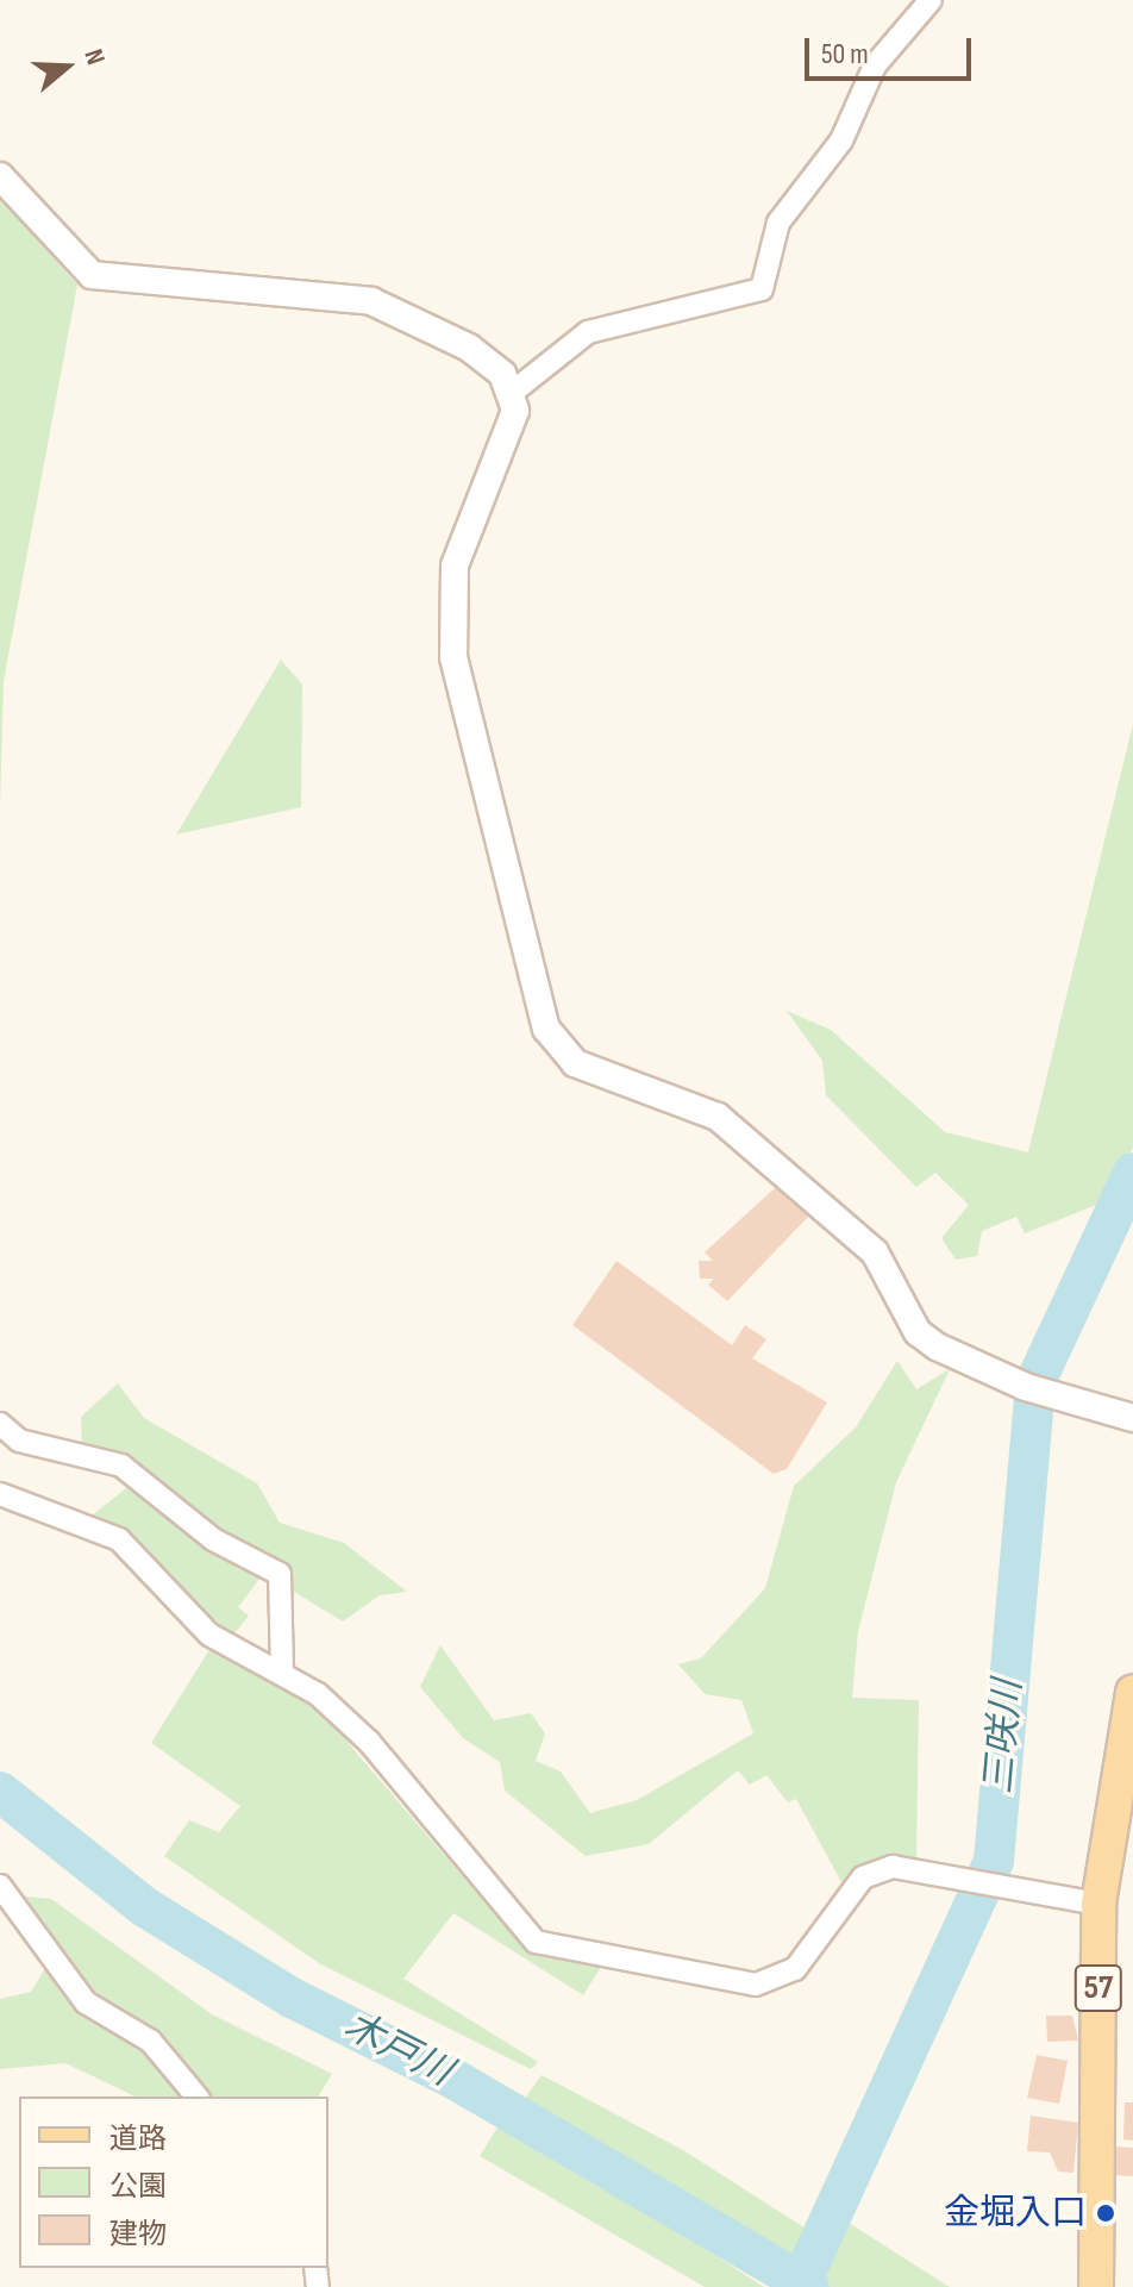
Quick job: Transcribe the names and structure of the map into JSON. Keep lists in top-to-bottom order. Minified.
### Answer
{"streets":{"main road":["57"]},"water":["三咲川","木戸川"],"places":["金堀入口"],"legend":["道路","公園","建物"],"scale_bar":"50 m","north":"right"}
